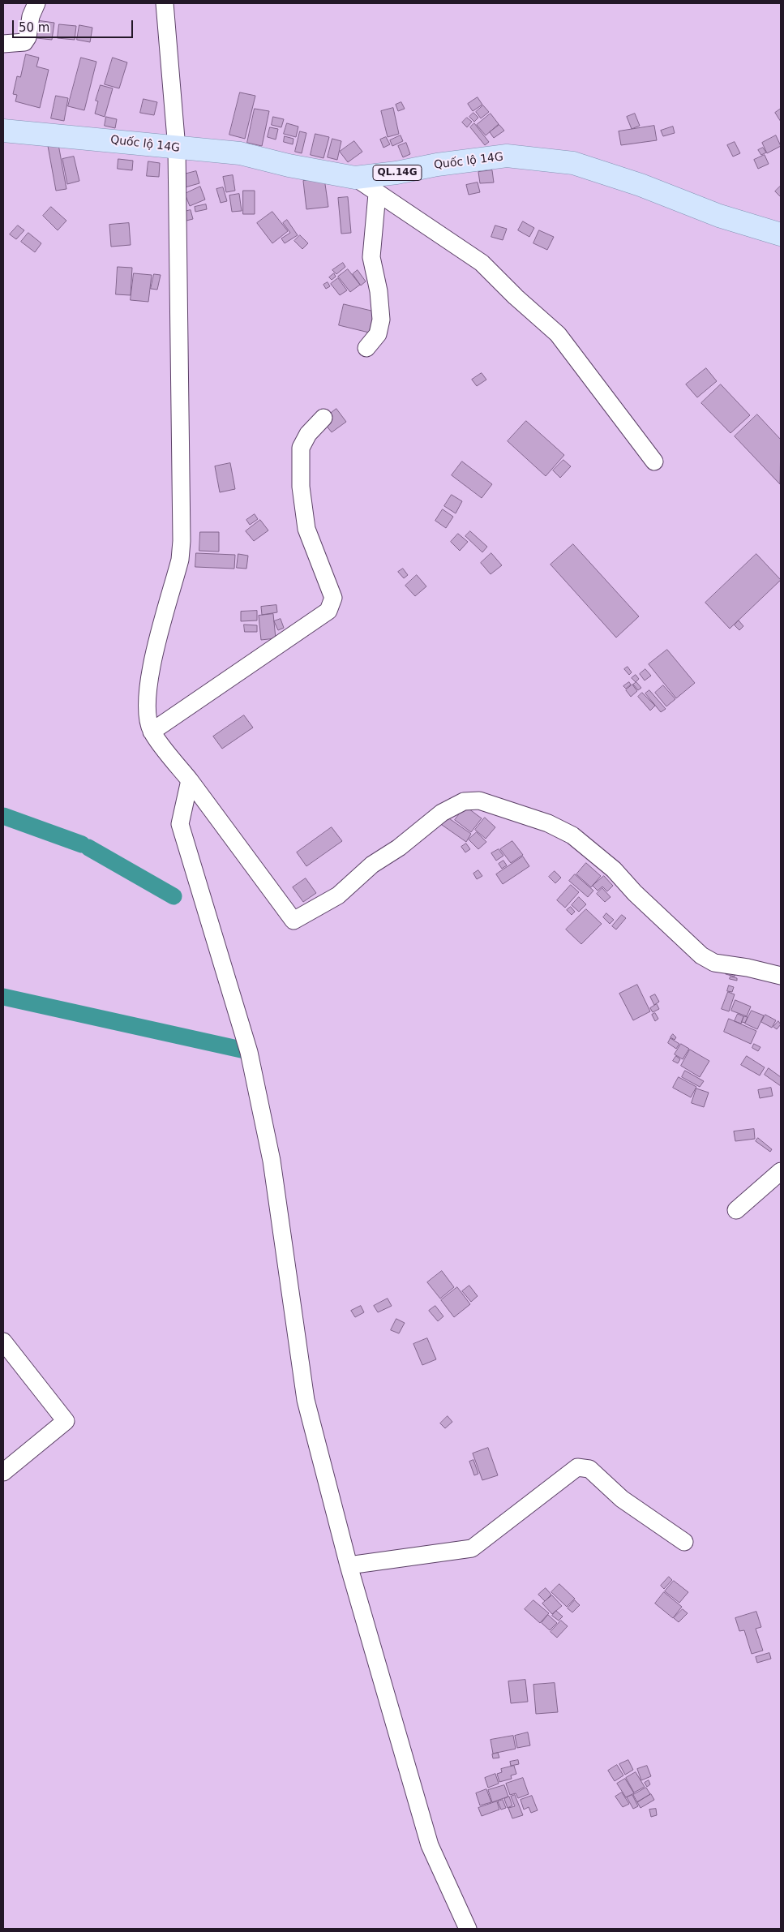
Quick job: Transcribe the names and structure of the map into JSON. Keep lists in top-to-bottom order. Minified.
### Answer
{"streets":{"main road":["Quốc lộ 14G","QL.14G"]},"scale_bar":"50 m"}
